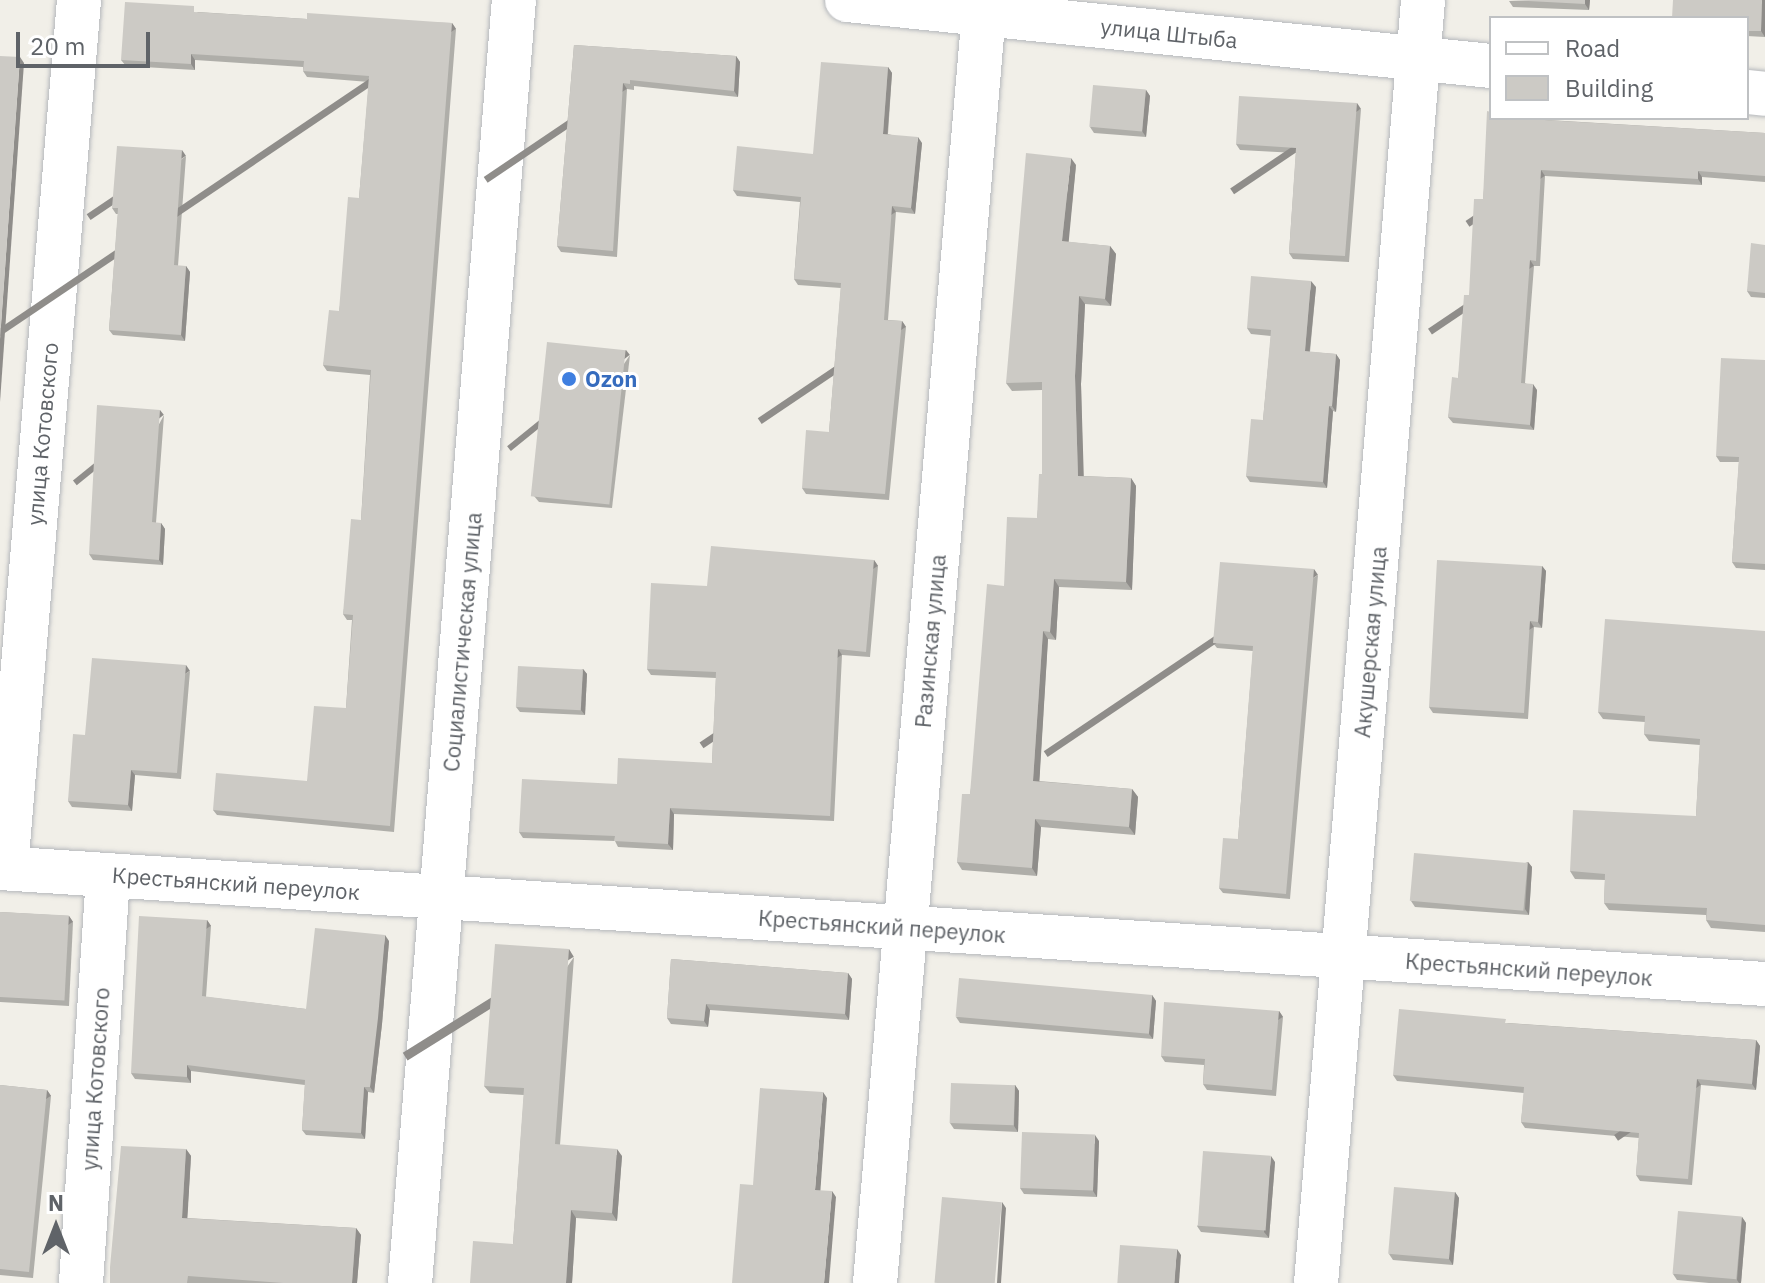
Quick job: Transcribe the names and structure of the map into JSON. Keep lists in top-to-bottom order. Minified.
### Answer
{"streets":{"street":["улица Штыба","улица Котовского","Разинская улица","Социалистическая улица","Акушерская улица","Крестьянский переулок"]},"crossings":[["улица Штыба","Разинская улица"],["улица Штыба","Акушерская улица"],["улица Котовского","Крестьянский переулок"],["Разинская улица","Крестьянский переулок"],["Социалистическая улица","Крестьянский переулок"],["Акушерская улица","Крестьянский переулок"]],"places":["Ozon"],"legend":["Road","Building"],"scale_bar":"20 m","north":"top"}
